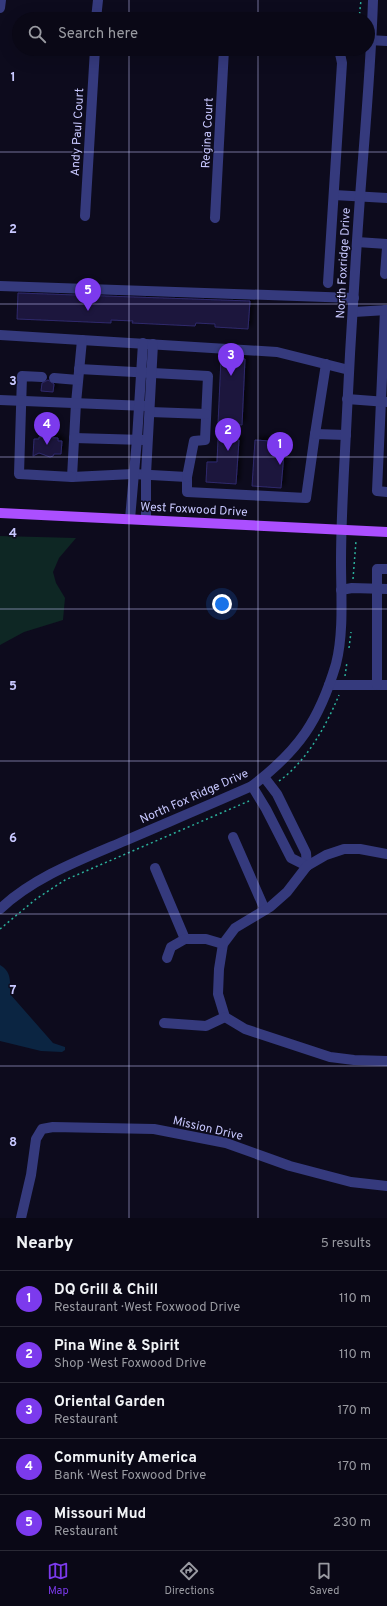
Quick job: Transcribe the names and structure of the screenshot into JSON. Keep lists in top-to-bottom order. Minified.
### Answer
{"streets":{"main road":["West Foxwood Drive"],"street":["Andy Paul Court","Regina Court","North Foxridge Drive","North Fox Ridge Drive","Mission Drive"]},"crossings":[["North Foxridge Drive","West Foxwood Drive"],["North Foxridge Drive","North Fox Ridge Drive"],["West Foxwood Drive","North Fox Ridge Drive"]],"page":{"search":"Search here","pins":["5","3","4","2","1"],"heading":["Nearby","5 results"],"list":[{"mark":"1","name":"DQ Grill & Chill","note":"Restaurant · West Foxwood Drive","value":"110 m"},{"mark":"2","name":"Pina Wine & Spirit","note":"Shop · West Foxwood Drive","value":"110 m"},{"mark":"3","name":"Oriental Garden","note":"Restaurant","value":"170 m"},{"mark":"4","name":"Community America","note":"Bank · West Foxwood Drive","value":"170 m"},{"mark":"5","name":"Missouri Mud","note":"Restaurant","value":"230 m"}],"nav":["Map","Directions","Saved"]},"grid":{"rows":["1","2","3","4","5","6","7","8"]}}
